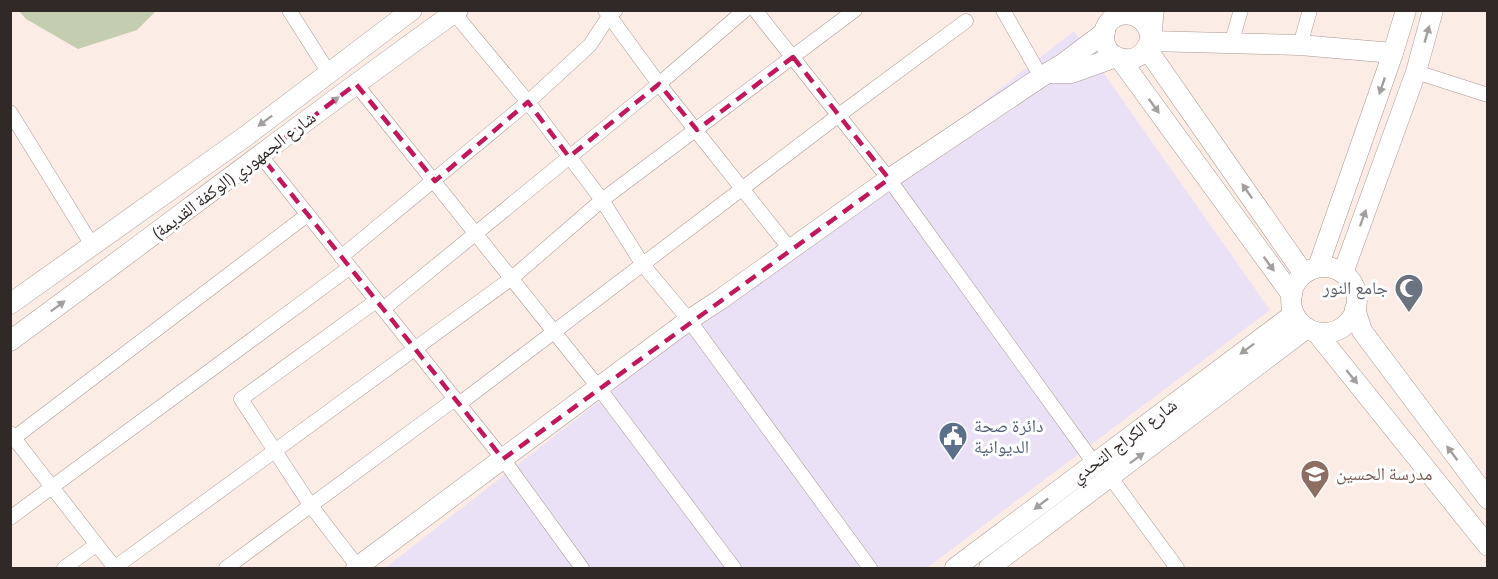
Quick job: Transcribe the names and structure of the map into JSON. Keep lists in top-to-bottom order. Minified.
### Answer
{"streets":{"main road":["شارع الجمهوري (الوكفة القديمة)","شارع الكراج التحدي"]},"places":{"mosque":["جامع النور"],"public building":["دائرة صحة الديوانية"],"school or university":["مدرسة الحسين"]}}
